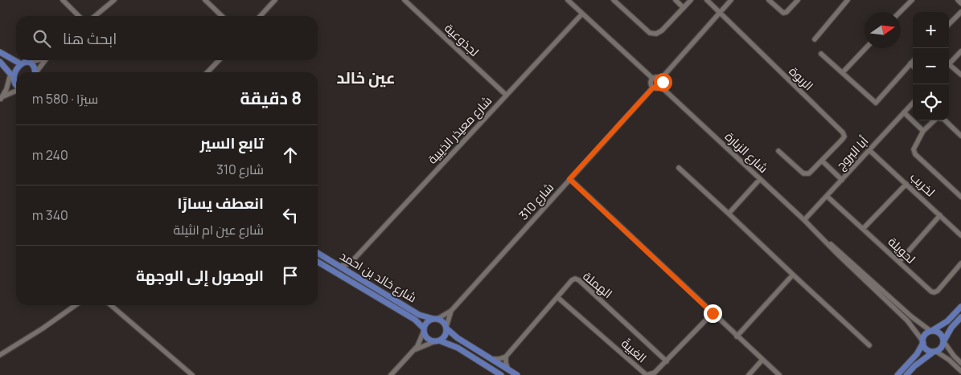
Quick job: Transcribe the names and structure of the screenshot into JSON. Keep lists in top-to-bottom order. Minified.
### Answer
{"streets":{"main road":["شارع خالد بن احمد"],"street":["لجذوعية","الربوة","شارع معيذر الذيبية","شارع الزبارة","أبا البروج","لخريب","شارع 310","لحويلة","الهملة","الغبيةّ"]},"crossings":[["لجذوعية","شارع معيذر الذيبية"],["شارع معيذر الذيبية","شارع خالد بن احمد"],["شارع الزبارة","أبا البروج"],["شارع الزبارة","شارع 310"],["أبا البروج","لخريب"],["أبا البروج","لحويلة"],["شارع 310","شارع خالد بن احمد"],["الهملة","الغبيةّ"]],"districts":["عين خالد"],"north":"right","page":{"map_buttons":["+","−"],"search":"ابحث هنا","heading":["8 دقيقة","سيرًا · 580 m"],"list":[["تابع السير","شارع 310","240 m"],["انعطف يسارًا","شارع عين ام انثيلة","340 m"],"الوصول إلى الوجهة"]}}
